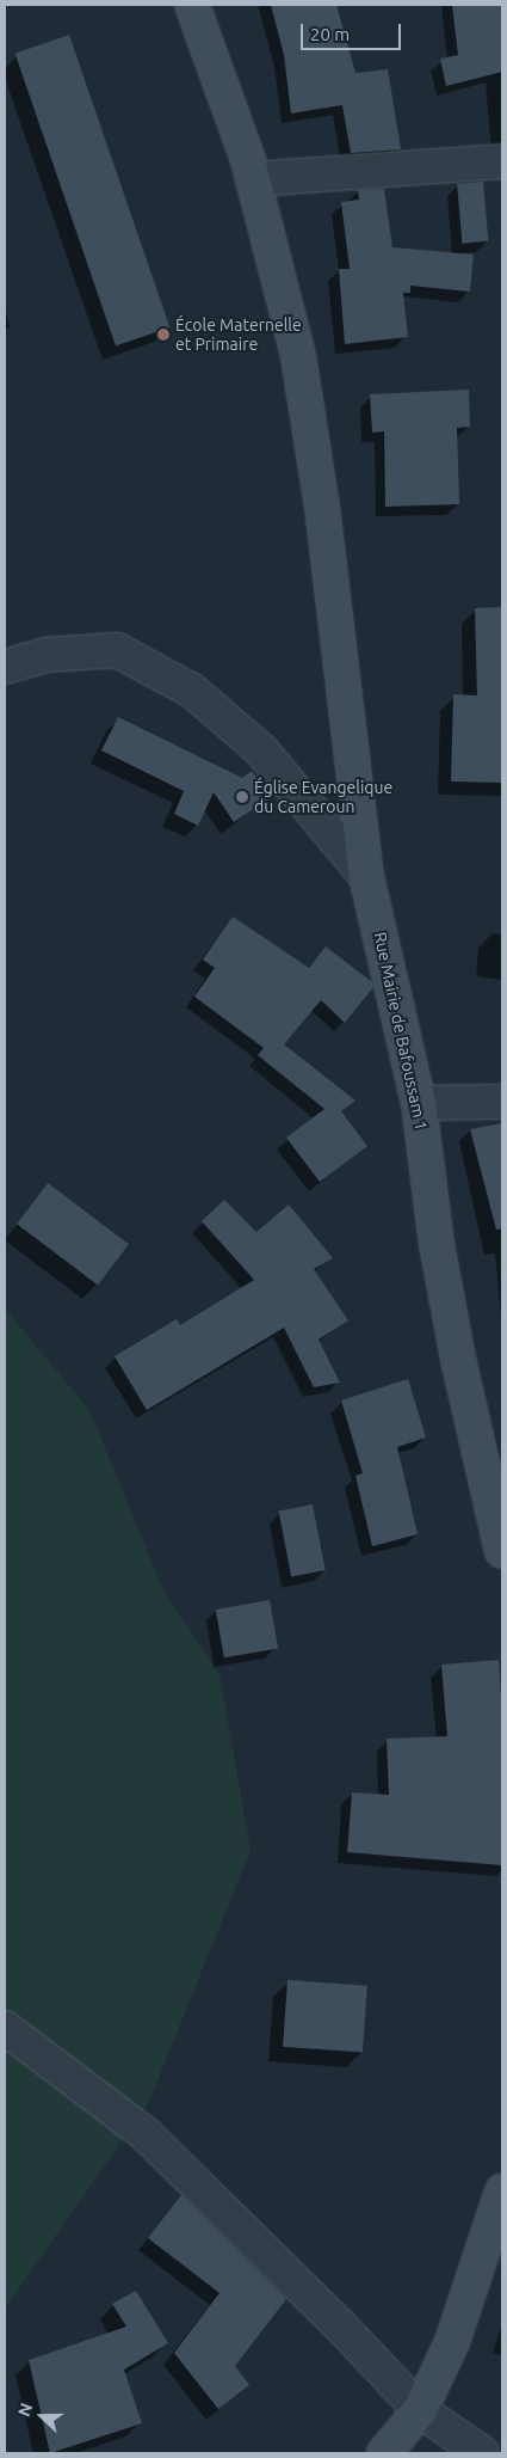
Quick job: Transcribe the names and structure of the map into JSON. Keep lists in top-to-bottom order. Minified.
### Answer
{"streets":{"street":["Rue Mairie de Bafoussam 1"]},"places":["École Maternelle et Primaire","Église Evangelique du Cameroun"],"scale_bar":"20 m","north":"left"}
